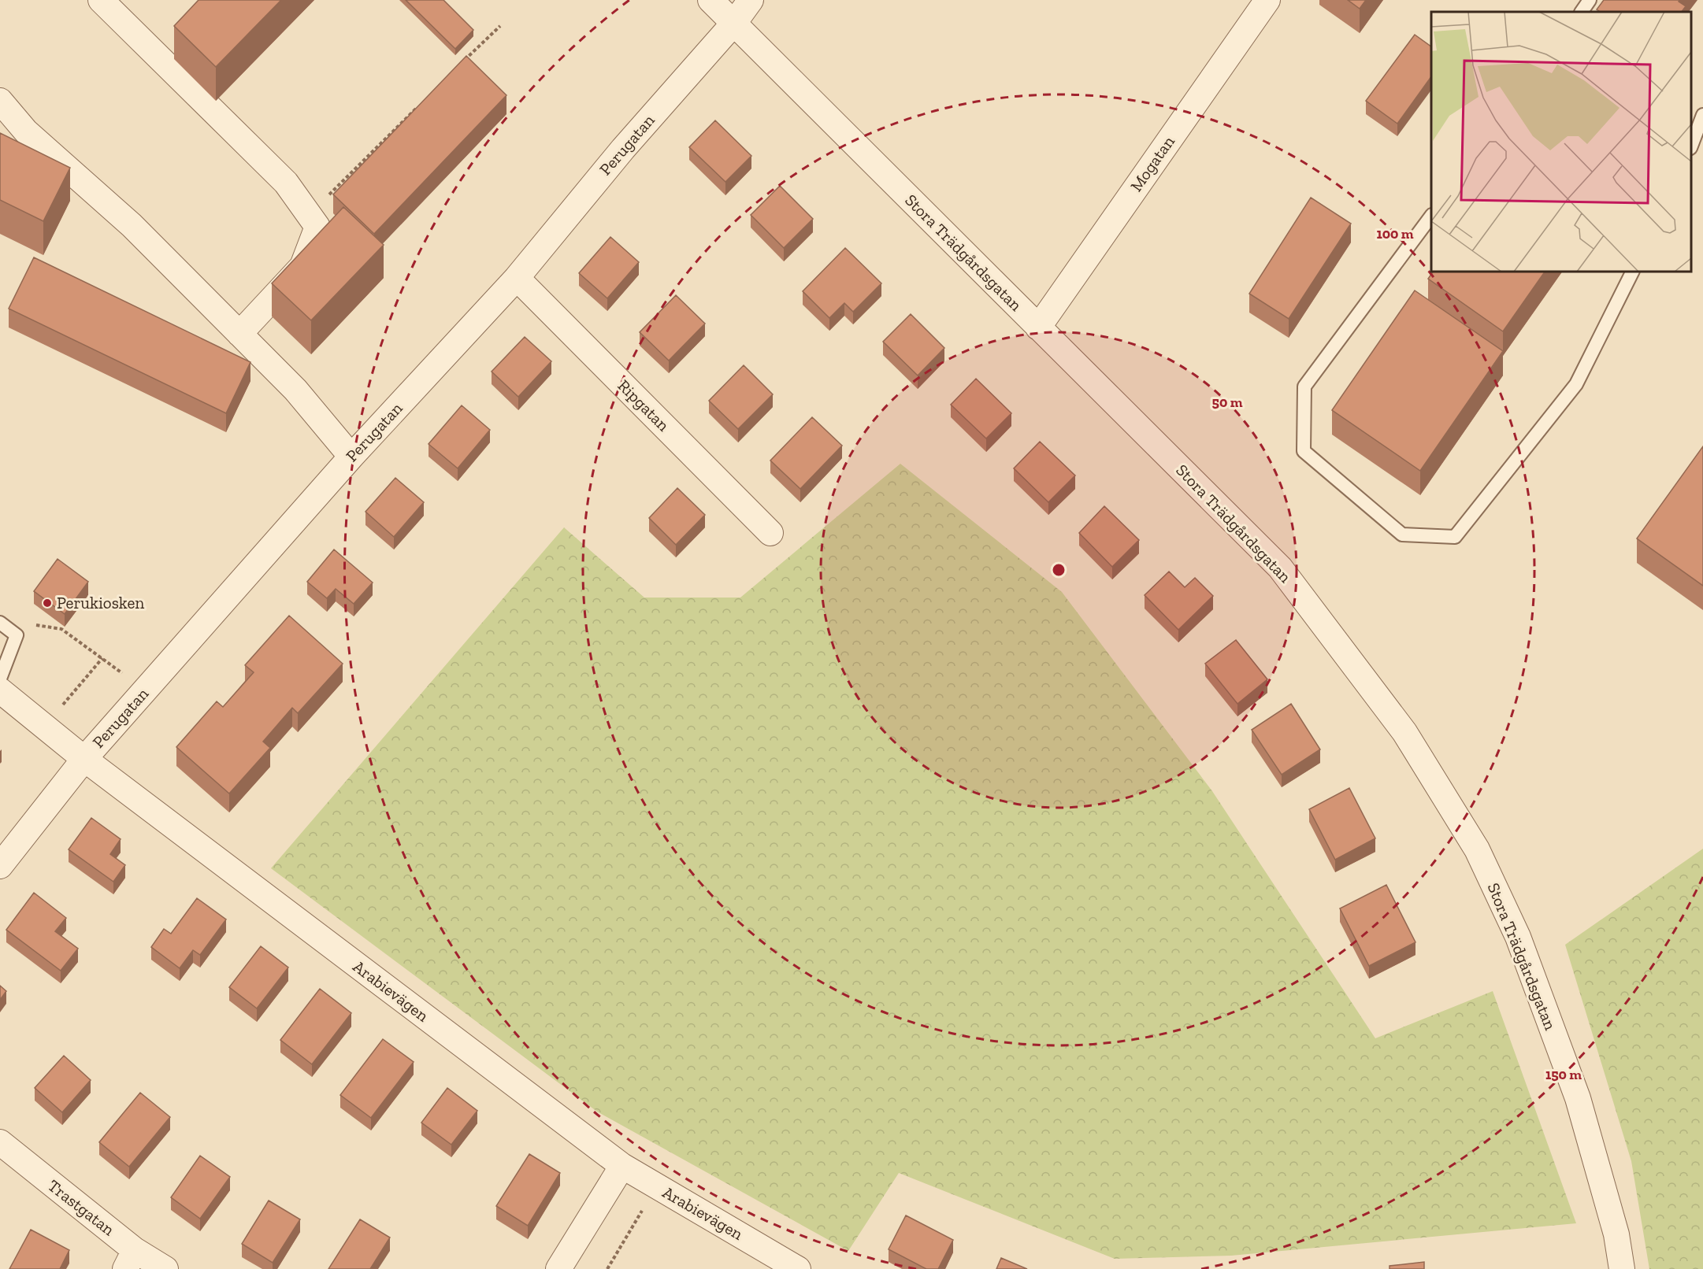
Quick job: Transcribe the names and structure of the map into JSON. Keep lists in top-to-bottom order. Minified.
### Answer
{"streets":{"street":["Perugatan","Mogatan","Stora Trädgårdsgatan","Ripgatan","Arabievägen","Trastgatan"]},"crossings":[["Perugatan","Stora Trädgårdsgatan"],["Perugatan","Ripgatan"],["Perugatan","Arabievägen"],["Mogatan","Stora Trädgårdsgatan"]],"places":["Perukiosken"],"rings":["100 m","50 m","150 m"]}
